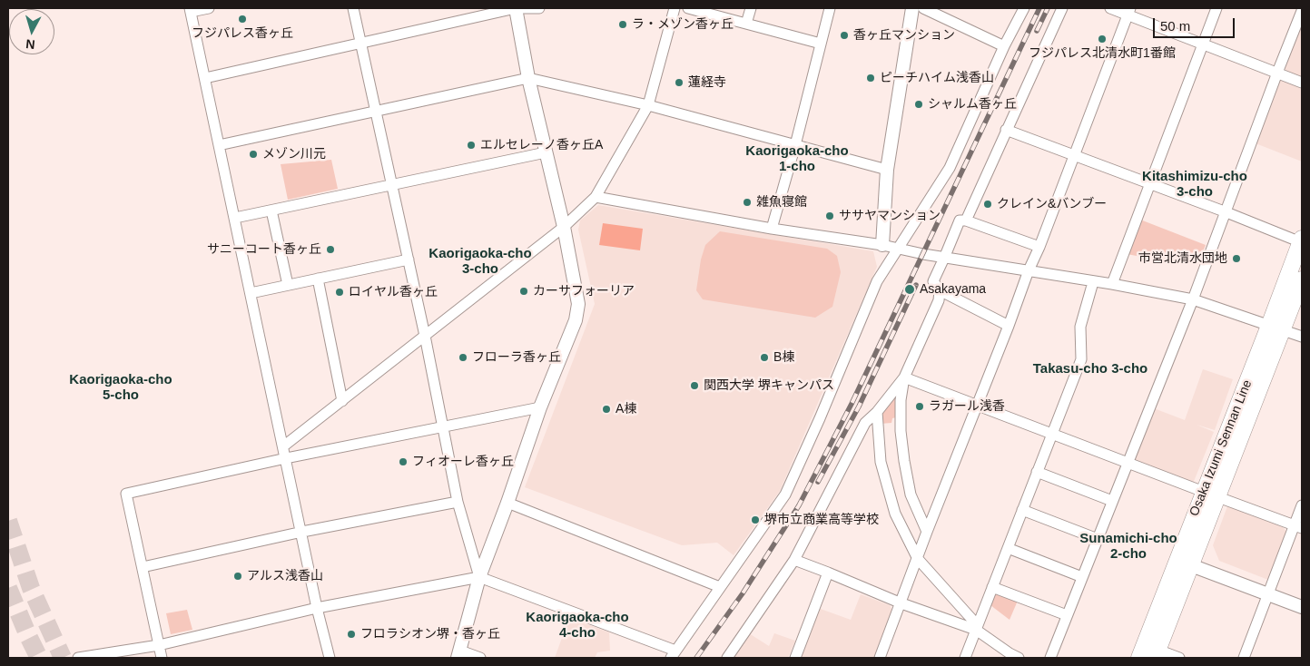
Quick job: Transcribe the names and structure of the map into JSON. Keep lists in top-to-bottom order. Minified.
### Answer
{"streets":{"main road":["Osaka Izumi Sennan Line"]},"districts":["Kaorigaoka-cho 1-cho","Kitashimizu-cho 3-cho","Kaorigaoka-cho 3-cho","Takasu-cho 3-cho","Kaorigaoka-cho 5-cho","Sunamichi-cho 2-cho","Kaorigaoka-cho 4-cho"],"places":["フジパレス香ヶ丘","ラ・メゾン香ヶ丘","香ヶ丘マンション","フジパレス北清水町1番館","ピーチハイム浅香山","蓮経寺","シャルム香ヶ丘","エルセレーノ香ヶ丘A","メゾン川元","雑魚寝館","クレイン&バンブー","ササヤマンション","サニーコート香ヶ丘","市営北清水団地","Asakayama","カーサフォーリア","ロイヤル香ヶ丘","フローラ香ヶ丘","B棟","関西大学 堺キャンパス","ラガール浅香","A棟","フィオーレ香ヶ丘","堺市立商業高等学校","アルス浅香山","フロラシオン堺・香ヶ丘"],"scale_bar":"50 m","north":"bottom"}
